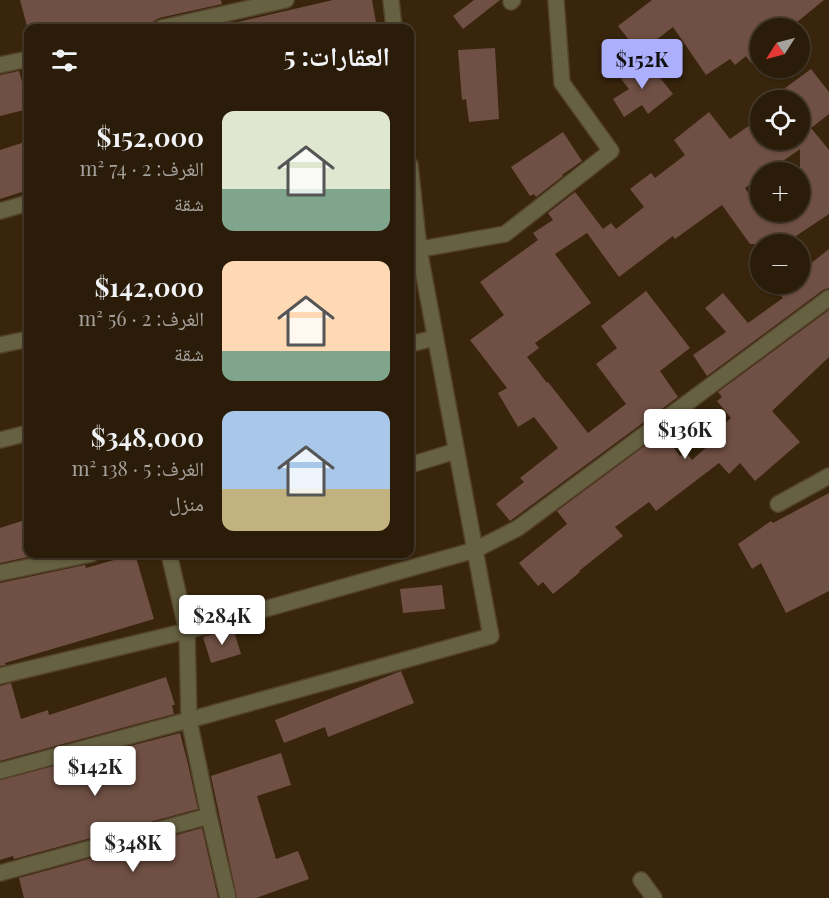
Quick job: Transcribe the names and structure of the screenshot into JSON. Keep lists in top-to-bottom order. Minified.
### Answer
{"north":"bottom left","page":{"map_buttons":["+","−"],"heading":"العقارات: 5","price":["$152K","$136K","$284K","$142K","$348K"],"list":[{"name":"$152,000","note":"الغرف: 2 · 74 m² · شقة"},{"name":"$142,000","note":"الغرف: 2 · 56 m² · شقة"},{"name":"$348,000","note":"الغرف: 5 · 138 m² · منزل"}]}}
